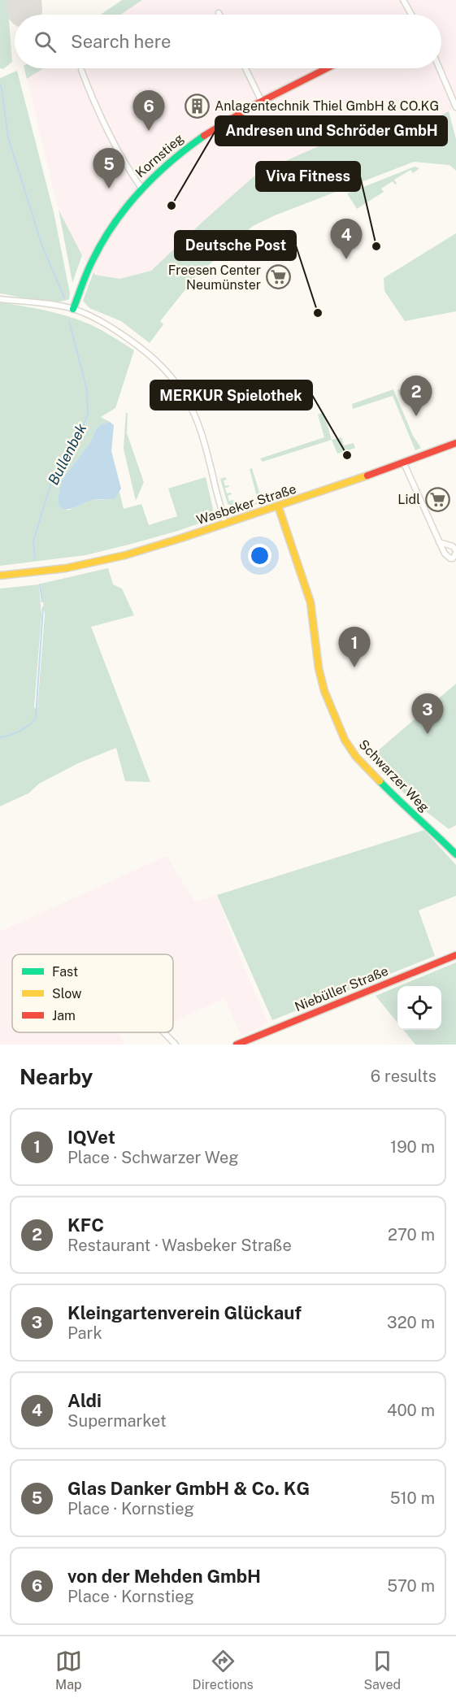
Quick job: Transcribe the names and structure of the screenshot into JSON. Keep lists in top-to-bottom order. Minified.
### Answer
{"streets":{"street":["Kornstieg","Wasbeker Straße","Schwarzer Weg","Niebüller Straße"]},"crossings":[["Wasbeker Straße","Schwarzer Weg"]],"water":["Bullenbek"],"places":{"building":["Anlagentechnik Thiel GmbH & CO.KG"],"other":["Andresen und Schröder GmbH","Viva Fitness","Deutsche Post","MERKUR Spielothek"],"supermarket":["Freesen Center Neumünster","Lidl"]},"legend":["Fast","Slow","Jam"],"page":{"search":"Search here","pins":["6","5","4","2","1","3"],"heading":["Nearby","6 results"],"list":[{"mark":"1","name":"IQVet","note":"Place · Schwarzer Weg","value":"190 m"},{"mark":"2","name":"KFC","note":"Restaurant · Wasbeker Straße","value":"270 m"},{"mark":"3","name":"Kleingartenverein Glückauf","note":"Park","value":"320 m"},{"mark":"4","name":"Aldi","note":"Supermarket","value":"400 m"},{"mark":"5","name":"Glas Danker GmbH & Co. KG","note":"Place · Kornstieg","value":"510 m"},{"mark":"6","name":"von der Mehden GmbH","note":"Place · Kornstieg","value":"570 m"}],"nav":["Map","Directions","Saved"]}}
